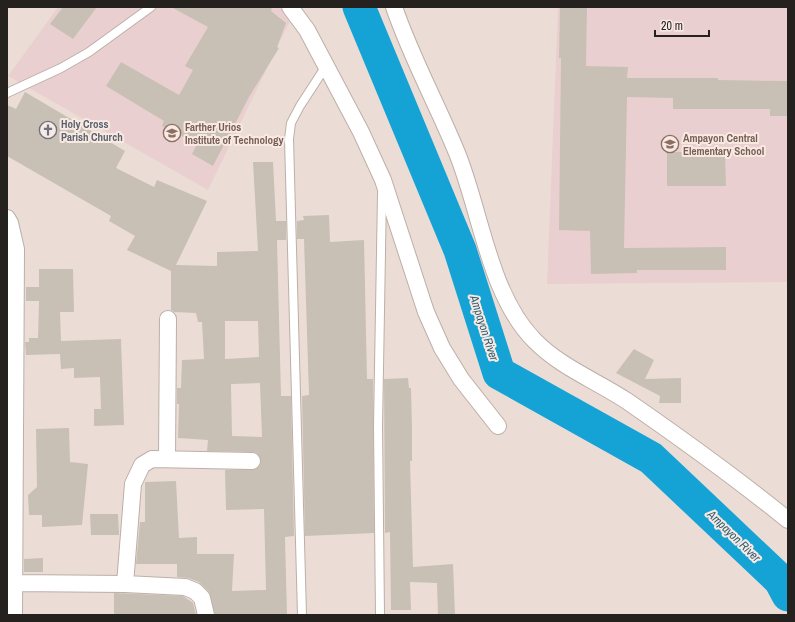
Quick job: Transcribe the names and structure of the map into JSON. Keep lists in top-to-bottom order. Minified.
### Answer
{"water":["Ampayon River"],"places":{"church":["Holy Cross Parish Church"],"school or university":["Farther Urios Institute of Technology","Ampayon Central Elementary School"]},"scale_bar":"20 m"}
